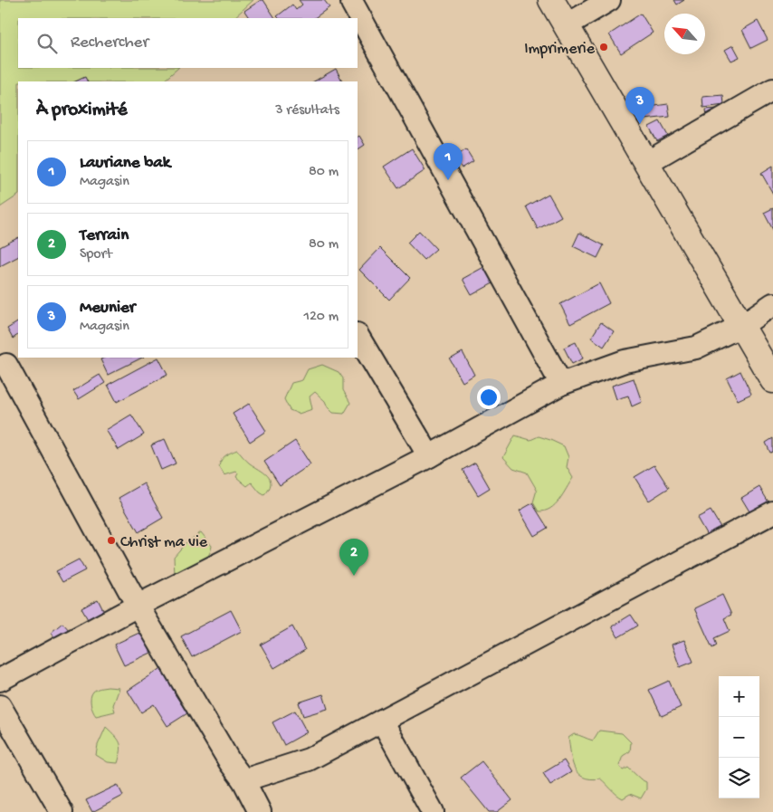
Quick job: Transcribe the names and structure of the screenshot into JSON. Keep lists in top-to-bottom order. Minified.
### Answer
{"places":["Imprimerie","Christ ma vie"],"north":"top left","page":{"search":"Rechercher","heading":["À proximité","3 résultats"],"pins":["3","1","2"],"list":[{"mark":"1","name":"Lauriane bak","note":"Magasin","value":"80 m"},{"mark":"2","name":"Terrain","note":"Sport","value":"80 m"},{"mark":"3","name":"Meunier","note":"Magasin","value":"120 m"}],"map_buttons":["+","−"]}}
